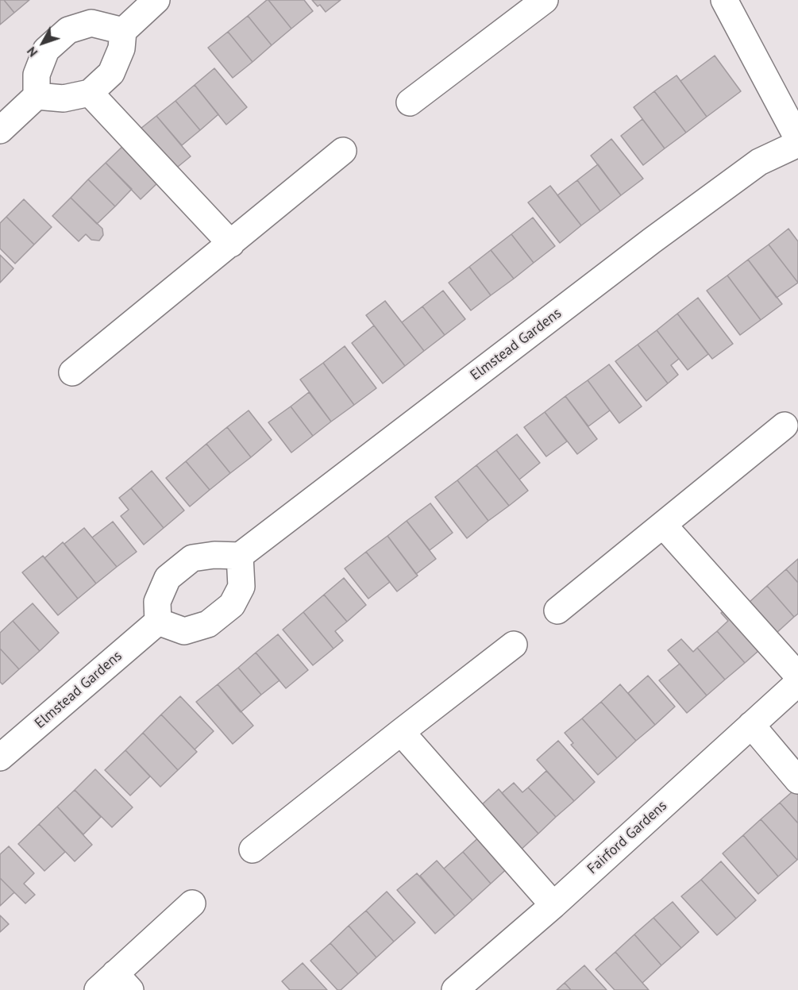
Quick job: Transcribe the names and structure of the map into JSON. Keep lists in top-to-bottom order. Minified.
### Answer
{"streets":{"street":["Elmstead Gardens","Fairford Gardens"]},"north":"bottom left"}
